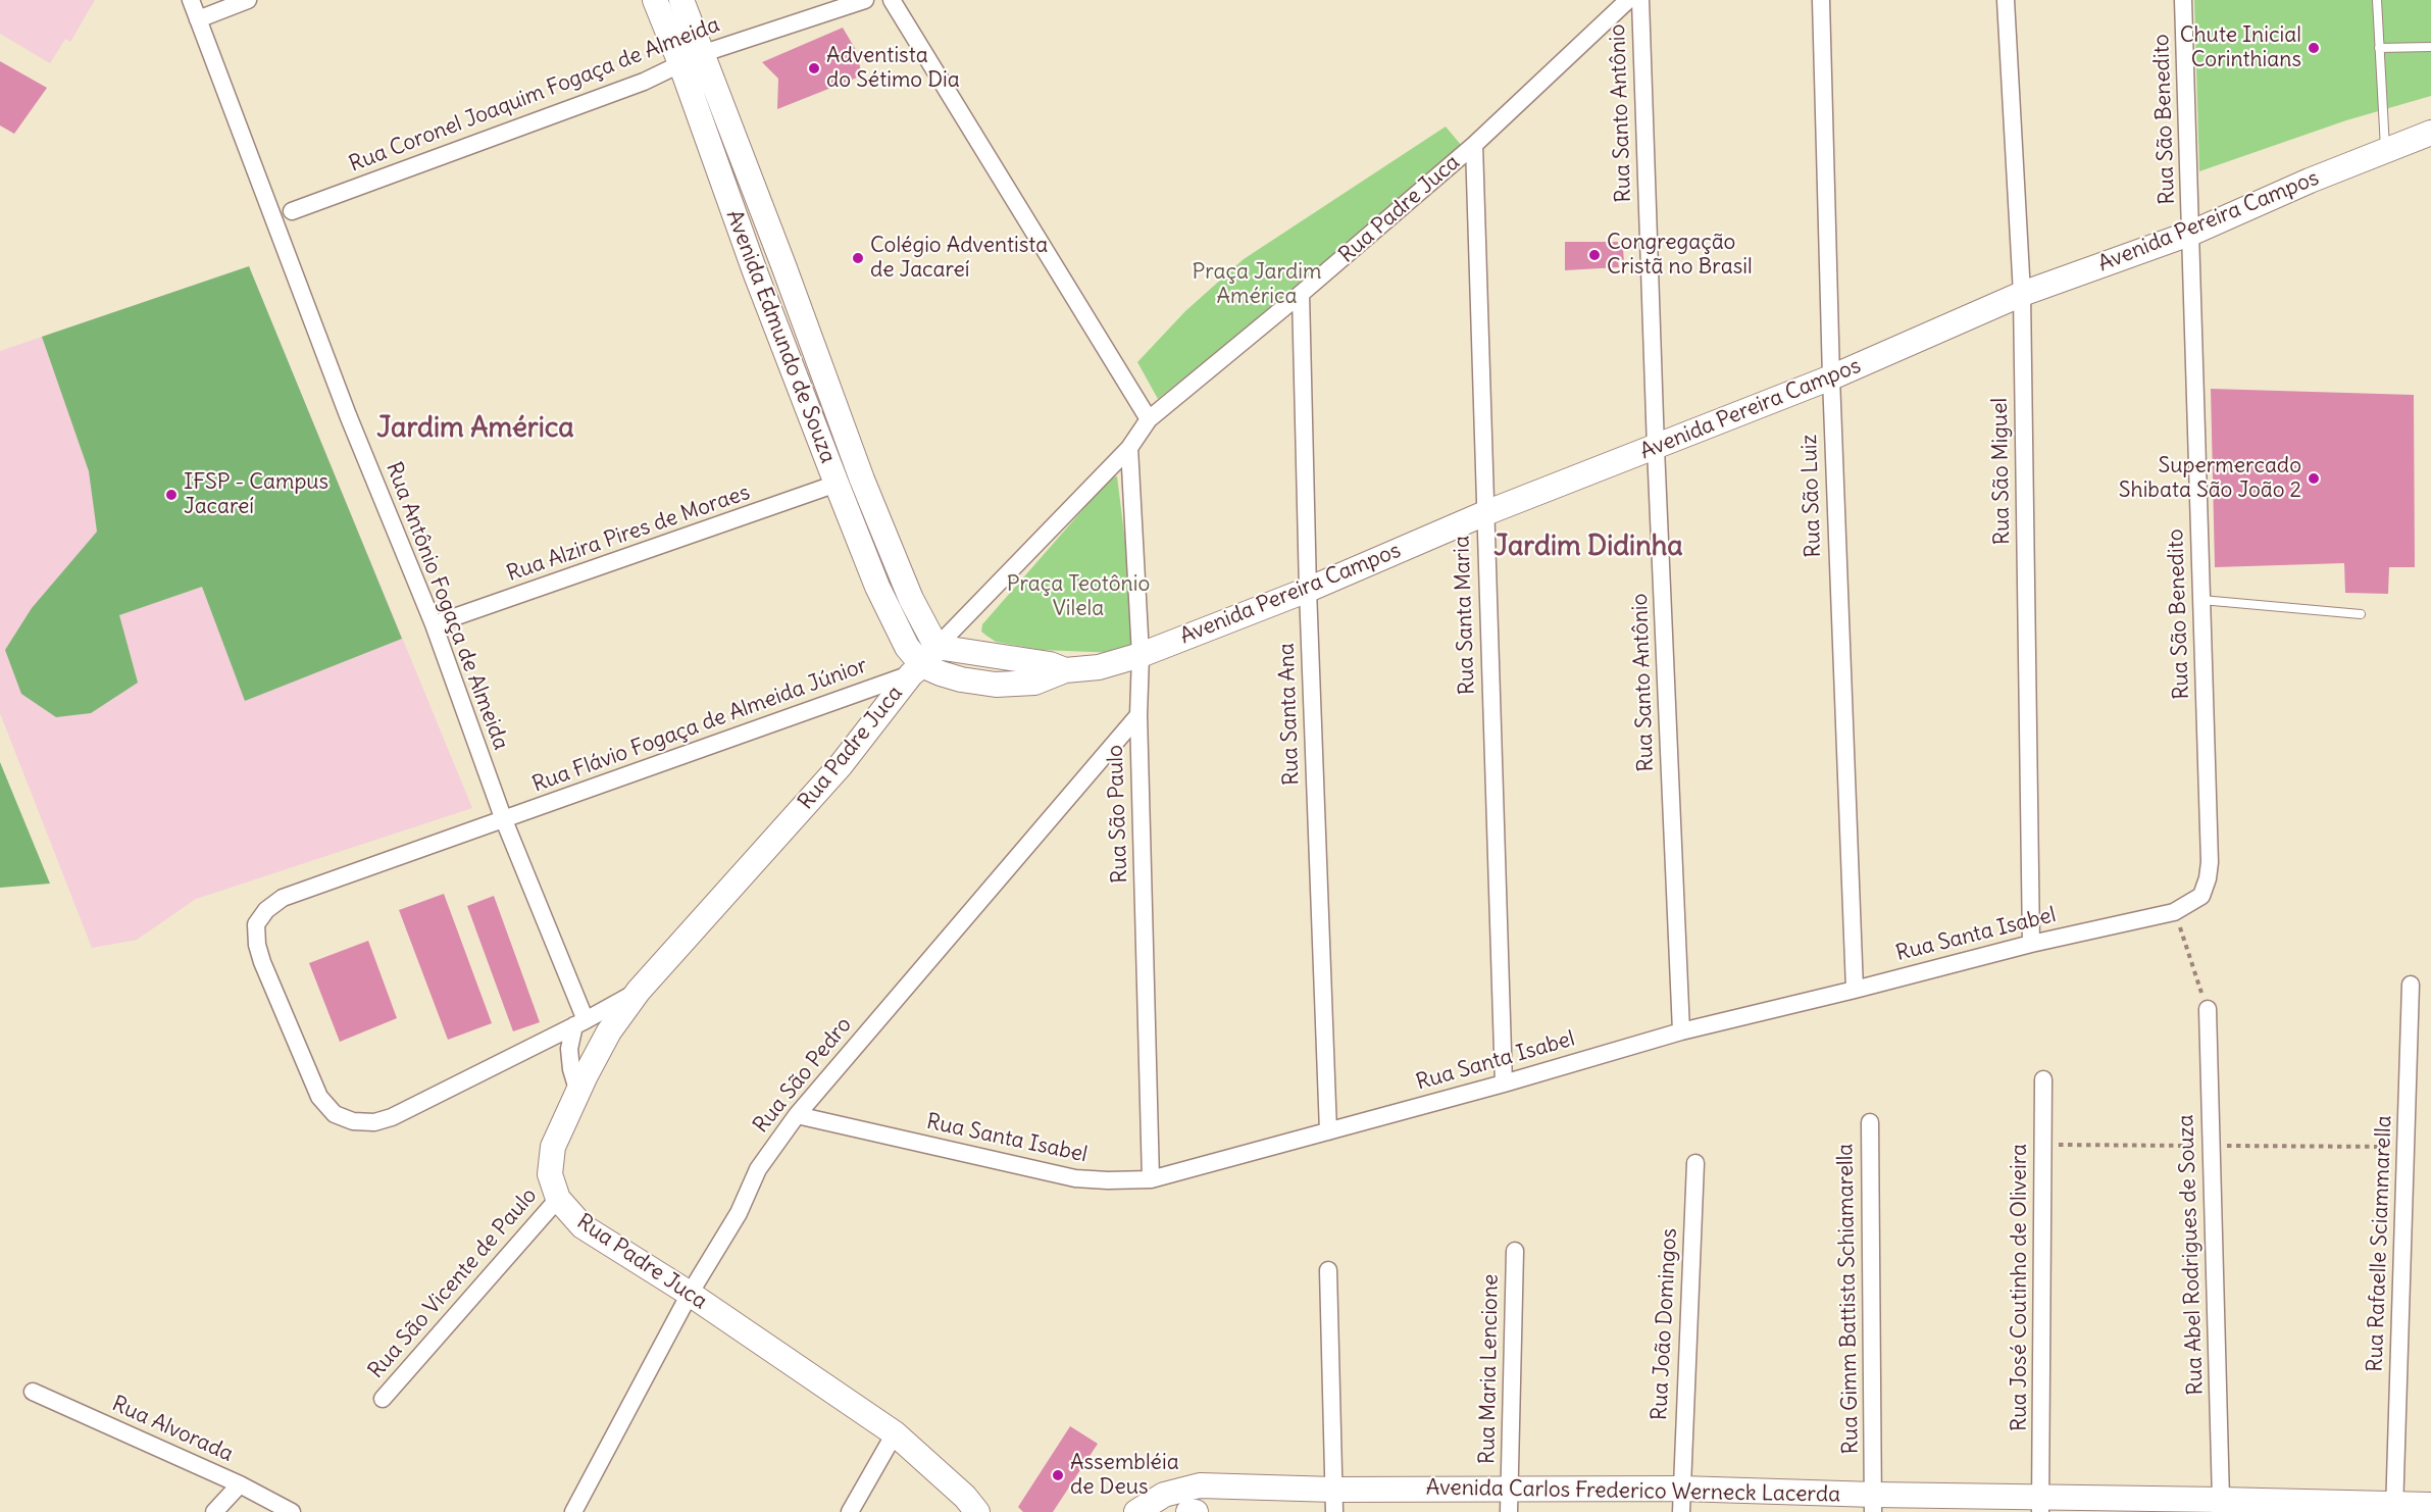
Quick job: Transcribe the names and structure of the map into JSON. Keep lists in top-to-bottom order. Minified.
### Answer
{"streets":{"main road":["Rua Padre Juca","Avenida Pereira Campos","Avenida Edmundo de Souza","Avenida Carlos Frederico Werneck Lacerda"],"street":["Rua Coronel Joaquim Fogaça de Almeida","Rua Santo Antônio","Rua São Benedito","Rua São Miguel","Rua São Luiz","Rua Alzira Pires de Moraes","Rua Antônio Fogaça de Almeida","Rua Santa Maria","Rua Santa Ana","Rua Flávio Fogaça de Almeida Júnior","Rua São Paulo","Rua Santa Isabel","Rua São Pedro","Rua Rafaelle Sciammarella","Rua Abel Rodrigues de Souza","Rua São Vicente de Paulo","Rua José Coutinho de Oliveira","Rua Gimm Battista Schiamarella","Rua João Domingos","Rua Maria Lencione","Rua Alvorada"]},"crossings":[["Rua Coronel Joaquim Fogaça de Almeida","Avenida Edmundo de Souza"],["Rua Santo Antônio","Avenida Pereira Campos"],["Rua Santo Antônio","Rua Santa Isabel"],["Rua São Benedito","Avenida Pereira Campos"],["Rua São Benedito","Rua Santa Isabel"],["Rua Padre Juca","Avenida Pereira Campos"],["Rua Padre Juca","Avenida Edmundo de Souza"],["Rua Padre Juca","Rua Santa Maria"],["Rua Padre Juca","Rua Santa Ana"],["Rua Padre Juca","Rua Flávio Fogaça de Almeida Júnior"],["Rua Padre Juca","Rua São Paulo"],["Rua Padre Juca","Rua São Pedro"],["Rua Padre Juca","Rua São Vicente de Paulo"],["Avenida Pereira Campos","Avenida Edmundo de Souza"],["Avenida Pereira Campos","Rua São Miguel"],["Avenida Pereira Campos","Rua São Luiz"],["Avenida Pereira Campos","Rua Santa Maria"],["Avenida Pereira Campos","Rua Santa Ana"],["Avenida Pereira Campos","Rua Flávio Fogaça de Almeida Júnior"],["Avenida Pereira Campos","Rua São Paulo"],["Avenida Edmundo de Souza","Rua Alzira Pires de Moraes"],["Avenida Edmundo de Souza","Rua Flávio Fogaça de Almeida Júnior"],["Rua São Miguel","Rua Santa Isabel"],["Rua São Luiz","Rua Santa Isabel"],["Rua Alzira Pires de Moraes","Rua Antônio Fogaça de Almeida"],["Rua Antônio Fogaça de Almeida","Rua Flávio Fogaça de Almeida Júnior"],["Rua Santa Maria","Rua Santa Isabel"],["Rua Santa Ana","Rua Santa Isabel"],["Rua São Paulo","Rua Santa Isabel"],["Rua São Paulo","Rua São Pedro"],["Rua Santa Isabel","Rua São Pedro"],["Rua Rafaelle Sciammarella","Avenida Carlos Frederico Werneck Lacerda"],["Rua Abel Rodrigues de Souza","Avenida Carlos Frederico Werneck Lacerda"],["Rua José Coutinho de Oliveira","Avenida Carlos Frederico Werneck Lacerda"],["Rua Gimm Battista Schiamarella","Avenida Carlos Frederico Werneck Lacerda"],["Rua João Domingos","Avenida Carlos Frederico Werneck Lacerda"],["Rua Maria Lencione","Avenida Carlos Frederico Werneck Lacerda"]],"districts":["Jardim América","Jardim Didinha"],"parks":["Praça Jardim América","Praça Teotônio Vilela"],"places":["Chute Inicial Corinthians","Adventista do Sétimo Dia","Congregação Cristã no Brasil","Colégio Adventista de Jacareí","Supermercado Shibata São João 2","IFSP - Campus Jacareí","Assembléia de Deus"]}
